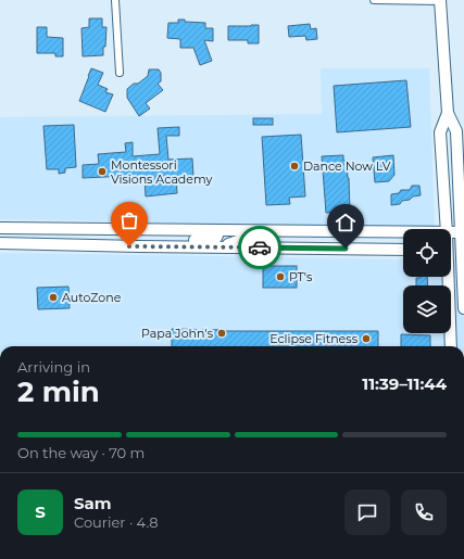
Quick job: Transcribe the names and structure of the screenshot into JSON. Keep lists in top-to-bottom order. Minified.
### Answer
{"places":["Dance Now LV","Montessori Visions Academy","PT's","AutoZone","Papa John's","Eclipse Fitness"],"page":{"heading":["2 min","Arriving in","11:39–11:44"],"panel":["Sam","Courier · 4.8"],"bar":"On the way · 70 m","round":"S"}}
